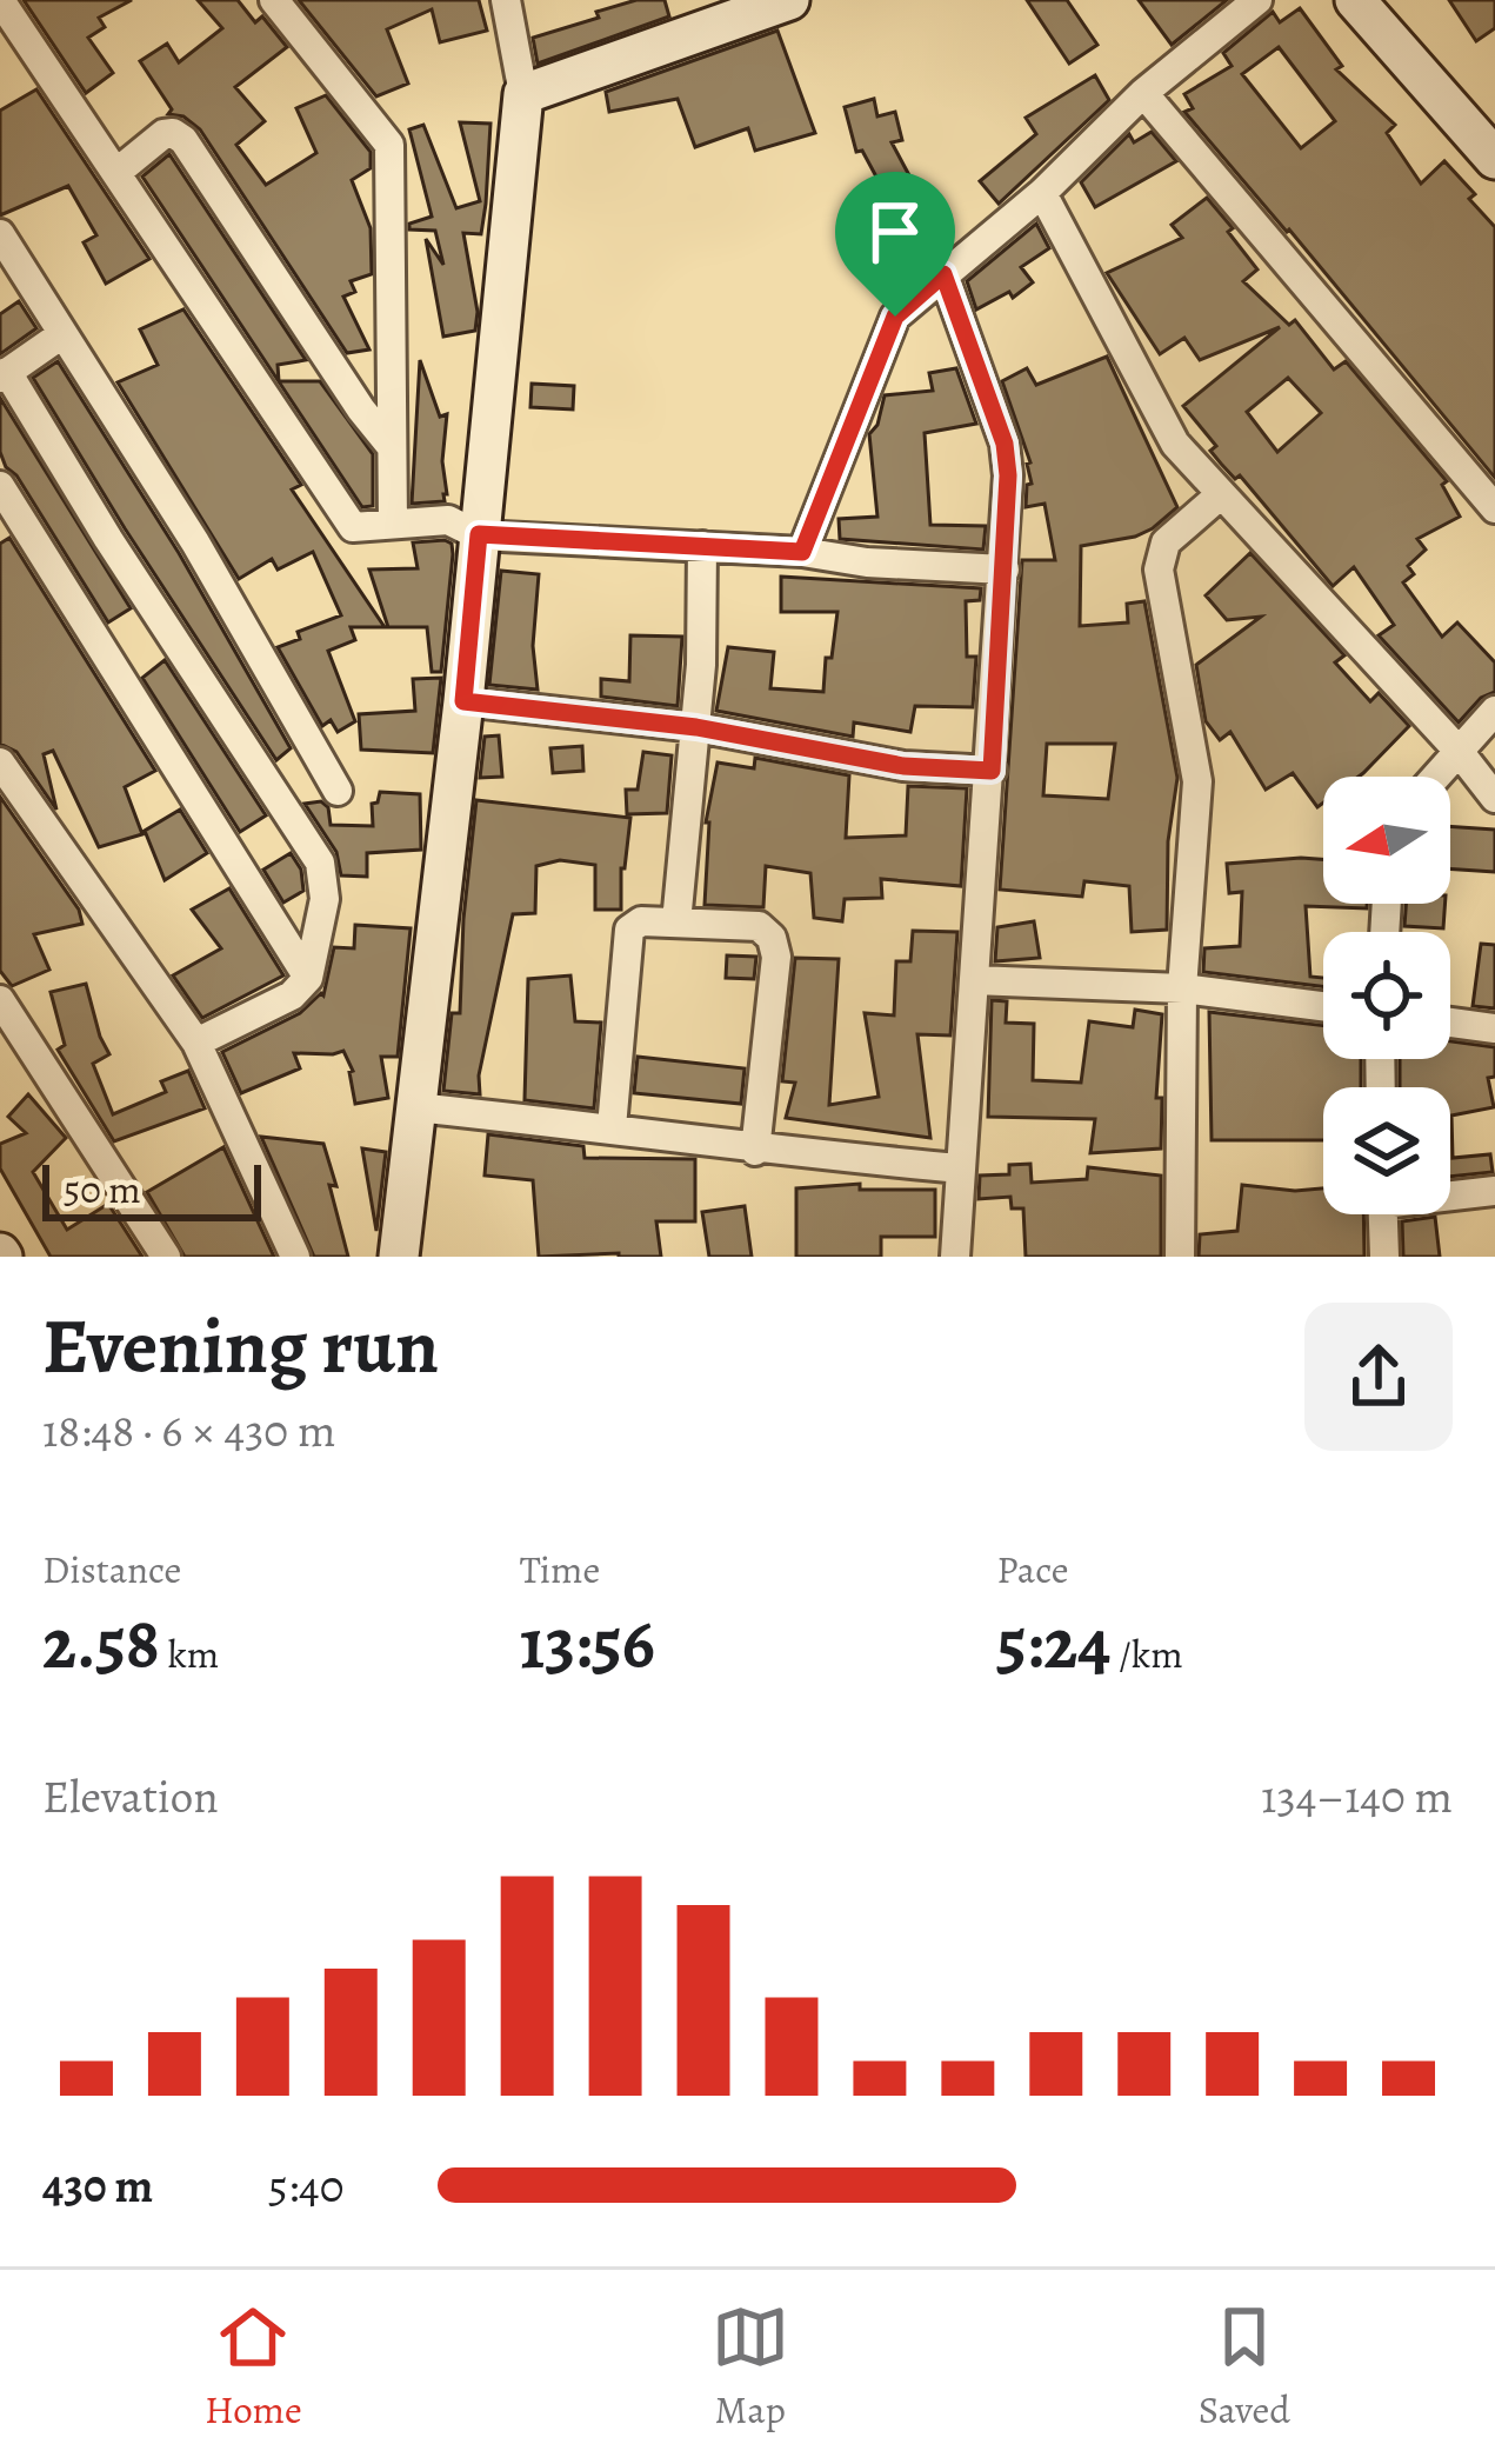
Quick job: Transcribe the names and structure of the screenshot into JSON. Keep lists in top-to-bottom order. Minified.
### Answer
{"scale_bar":"50 m","north":"left","page":{"scale":"50 m","heading":["Evening run","18:48 · 6 × 430 m"],"stats":[["Distance","2.58 km"],["Time","13:56"],["Pace","5:24 /km"]],"chart":["Elevation","134–140 m"],"list":[{"name":"430 m","note":"5:40"}],"tabs":["Home","Map","Saved"]}}
